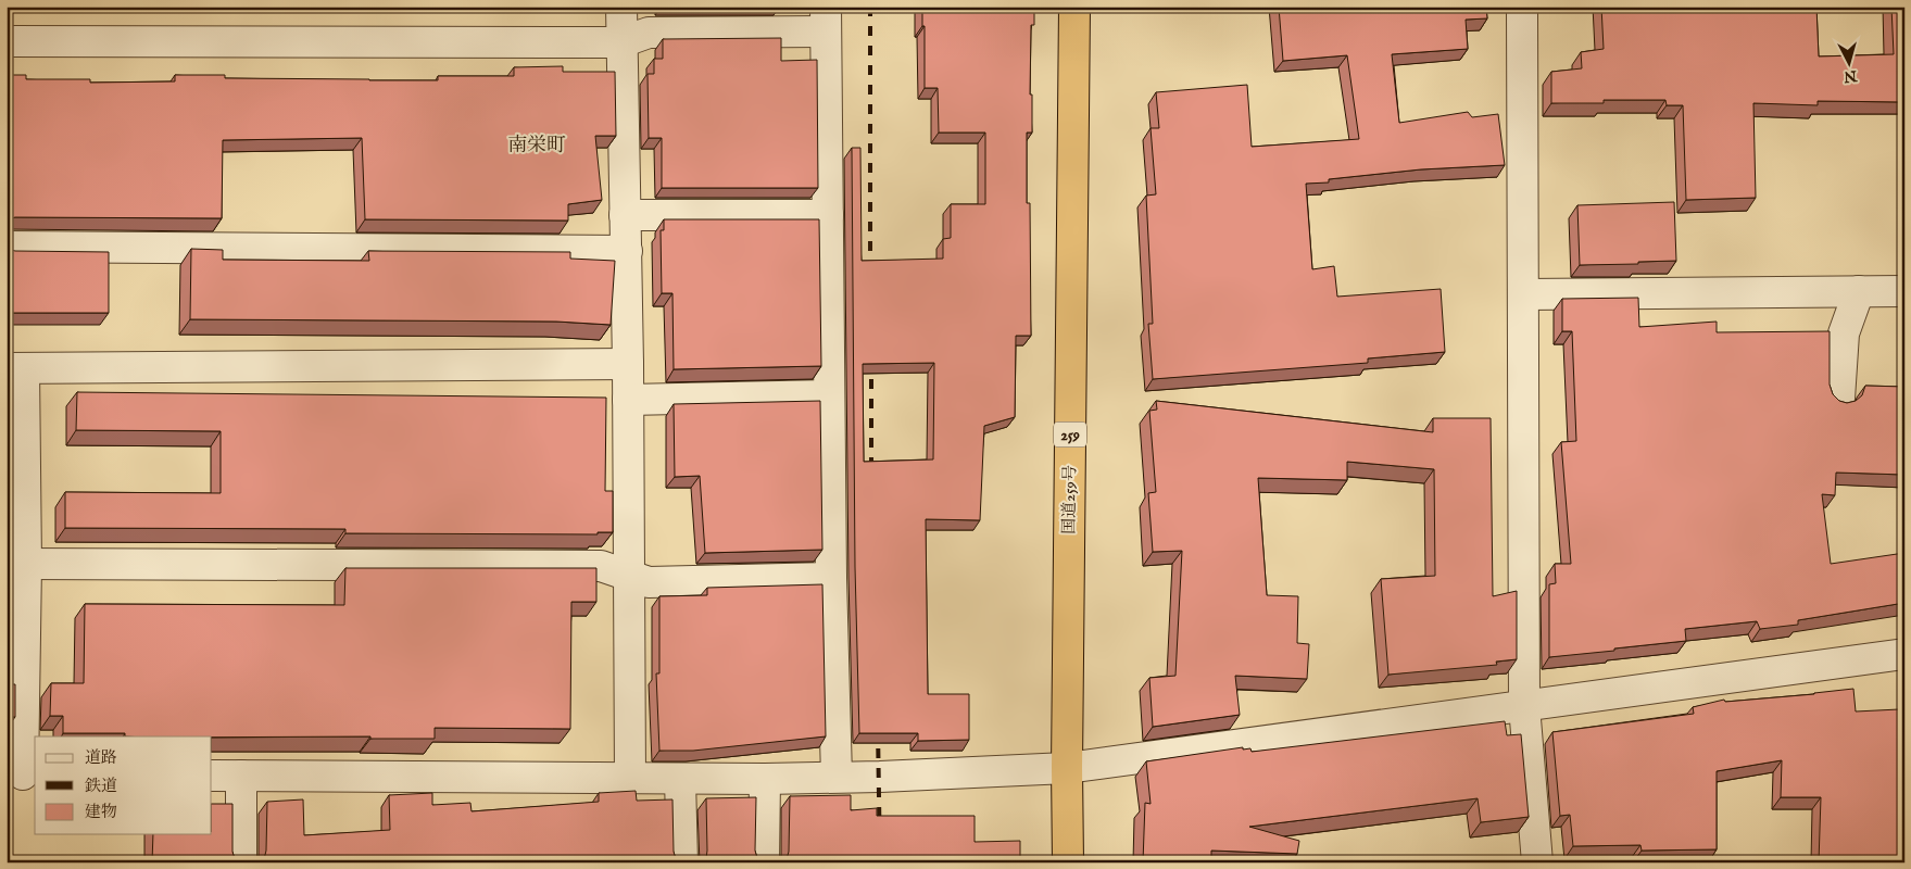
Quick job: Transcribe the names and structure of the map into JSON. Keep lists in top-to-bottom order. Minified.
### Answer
{"streets":{"highway":["259","国道259号"]},"districts":["南栄町"],"legend":["道路","鉄道","建物"],"north":"bottom"}
